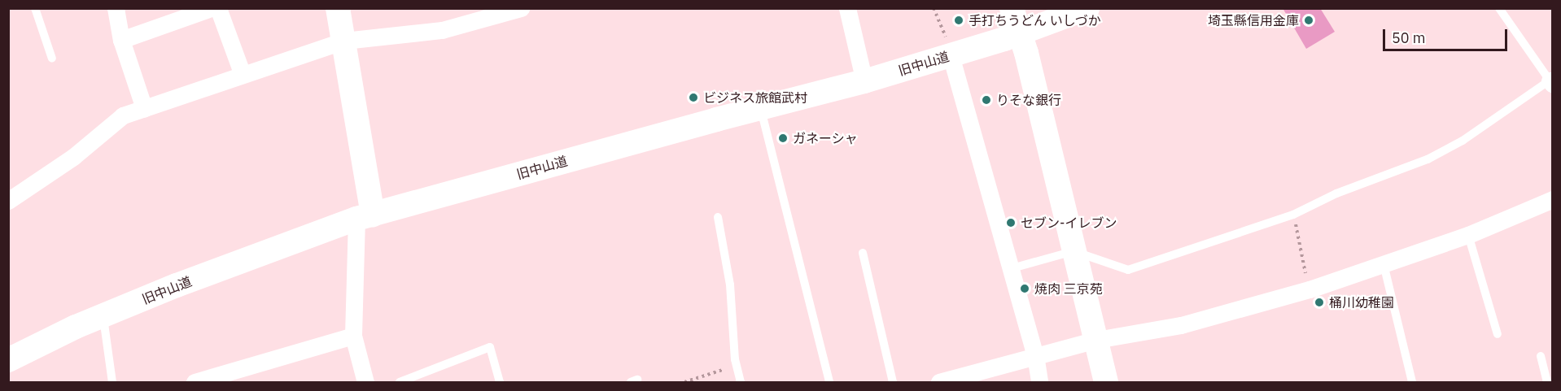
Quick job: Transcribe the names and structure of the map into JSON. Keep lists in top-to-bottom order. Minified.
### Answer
{"streets":{"main road":["旧中山道"]},"places":["手打ちうどん いしづか","埼玉縣信用金庫","ビジネス旅館武村","りそな銀行","ガネーシャ","セブン-イレブン","焼肉 三京苑","桶川幼稚園"],"scale_bar":"50 m"}
